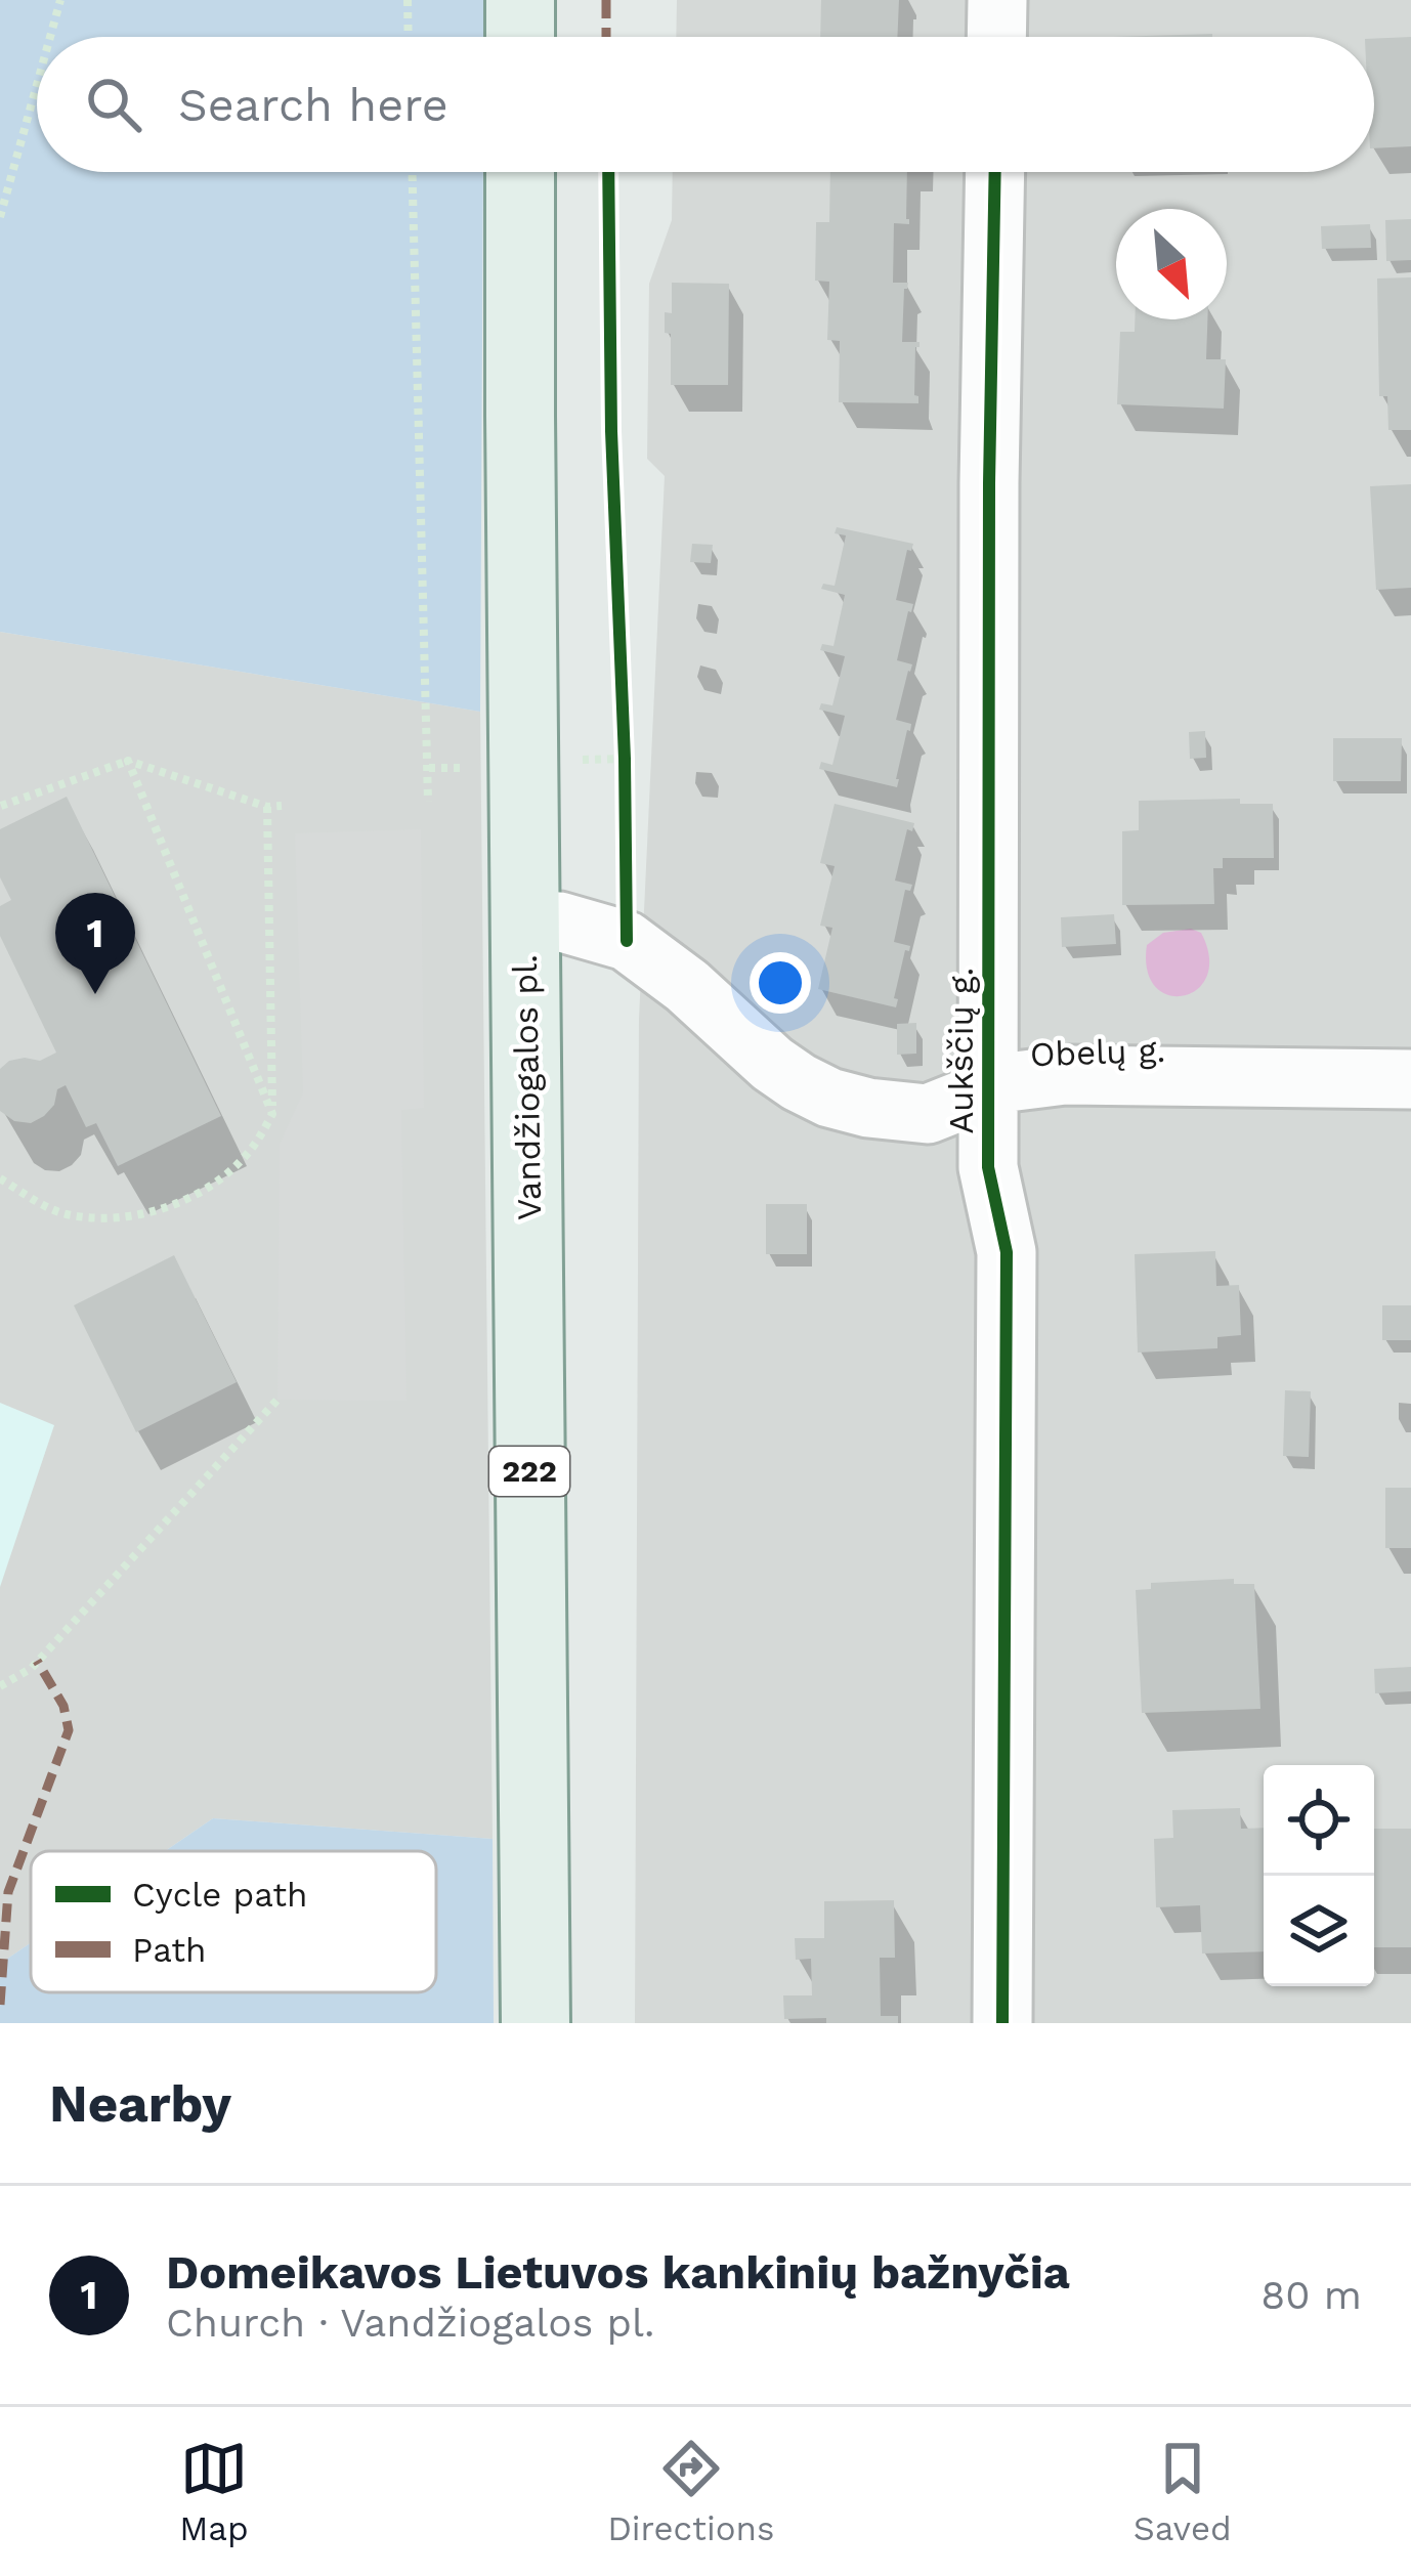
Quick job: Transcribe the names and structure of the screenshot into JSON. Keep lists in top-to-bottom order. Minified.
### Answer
{"streets":{"main road":["Vandžiogalos pl.","222"],"street":["Aukščių g.","Obelų g."]},"crossings":[["Aukščių g.","Obelų g."],["Obelų g.","Vandžiogalos pl."]],"legend":["Cycle path","Path"],"north":"bottom right","page":{"search":"Search here","pins":"1","heading":"Nearby","list":[{"mark":"1","name":"Domeikavos Lietuvos kankinių bažnyčia","note":"Church · Vandžiogalos pl.","value":"80 m"}],"nav":["Map","Directions","Saved"]}}
